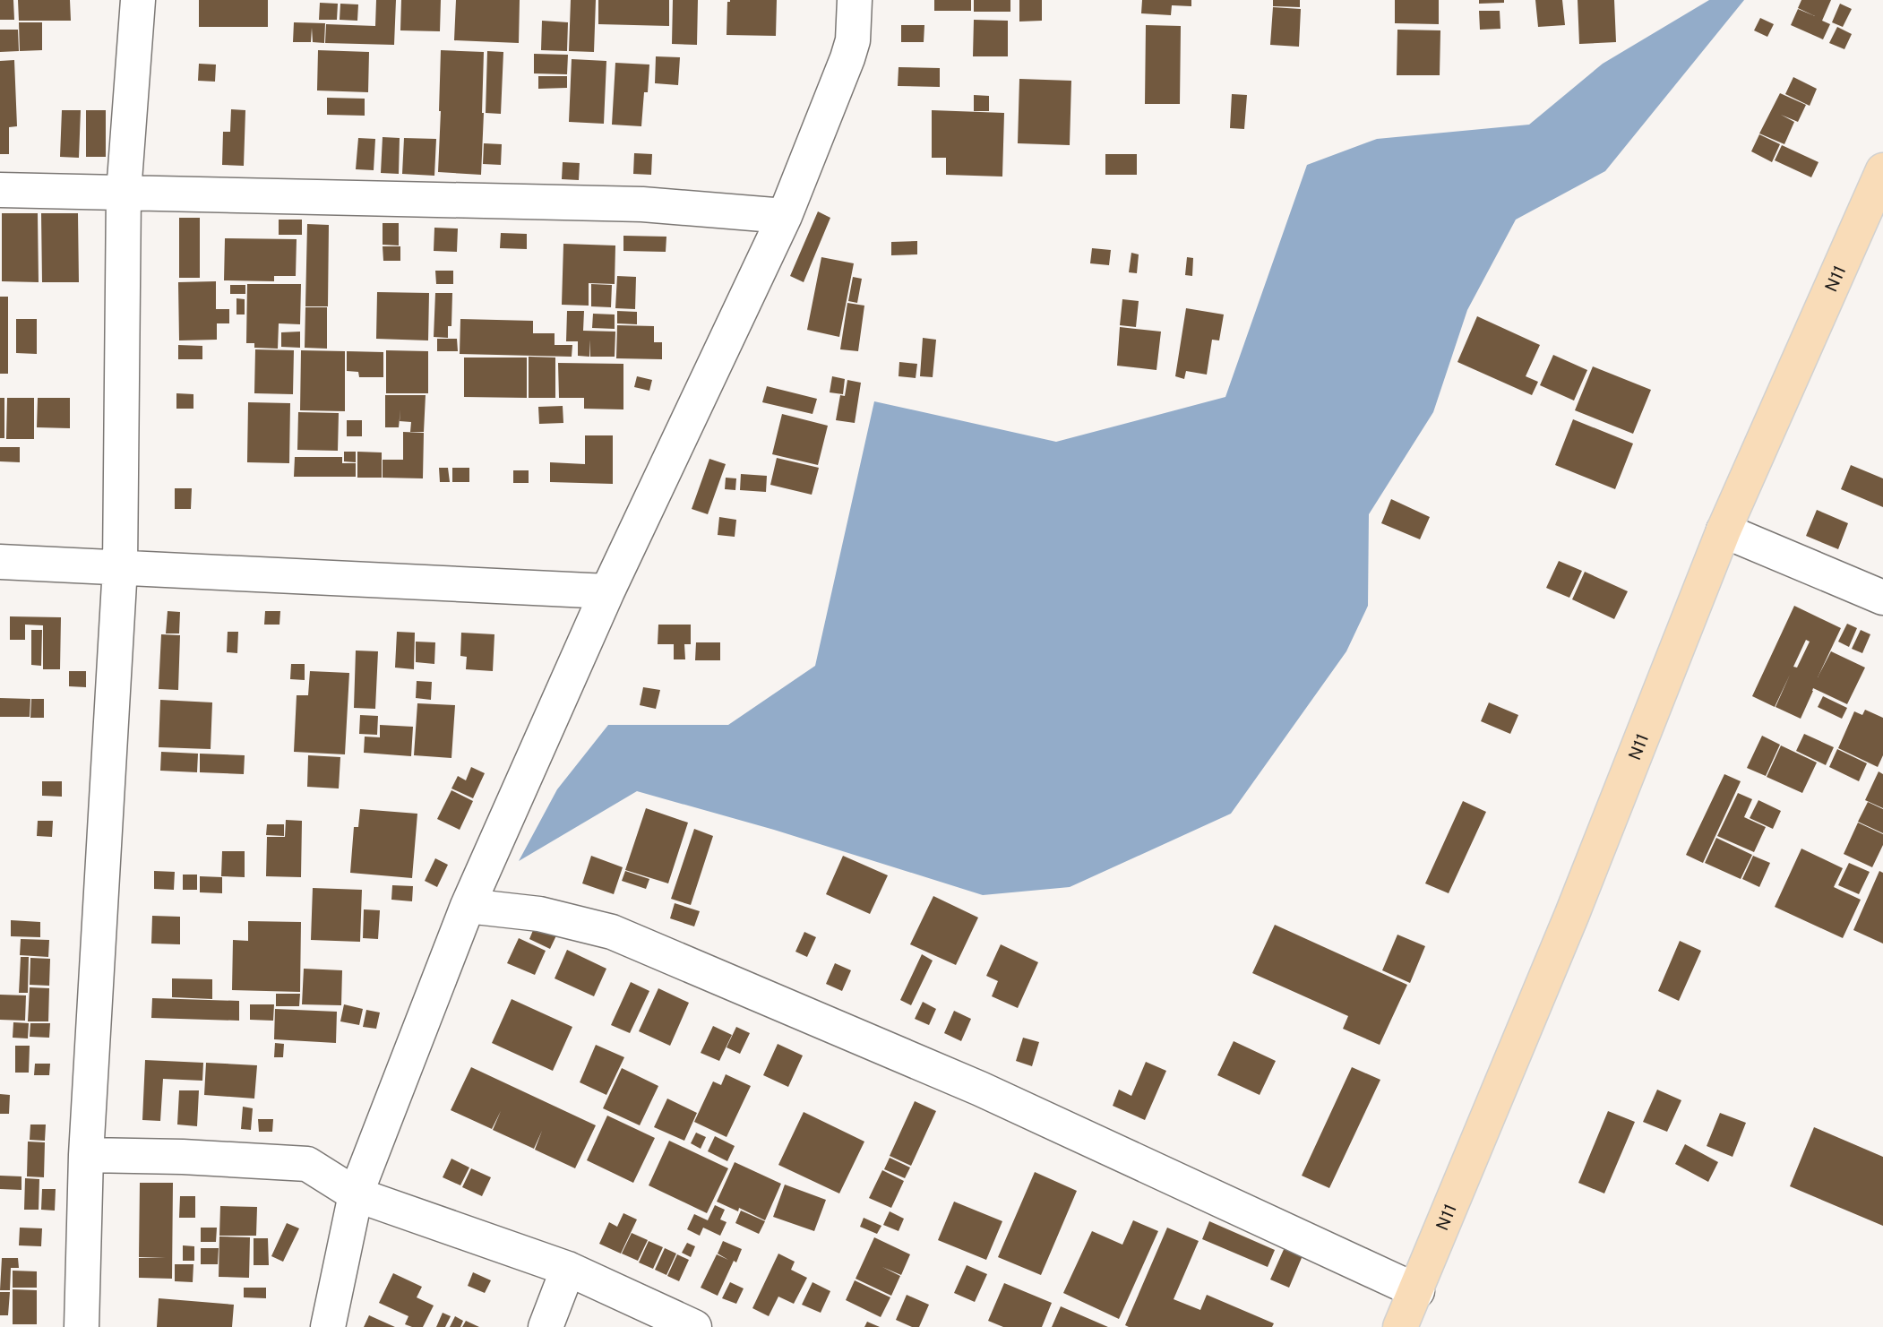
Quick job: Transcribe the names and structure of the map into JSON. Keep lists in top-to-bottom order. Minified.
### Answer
{"streets":{"main road":["N11"]}}
